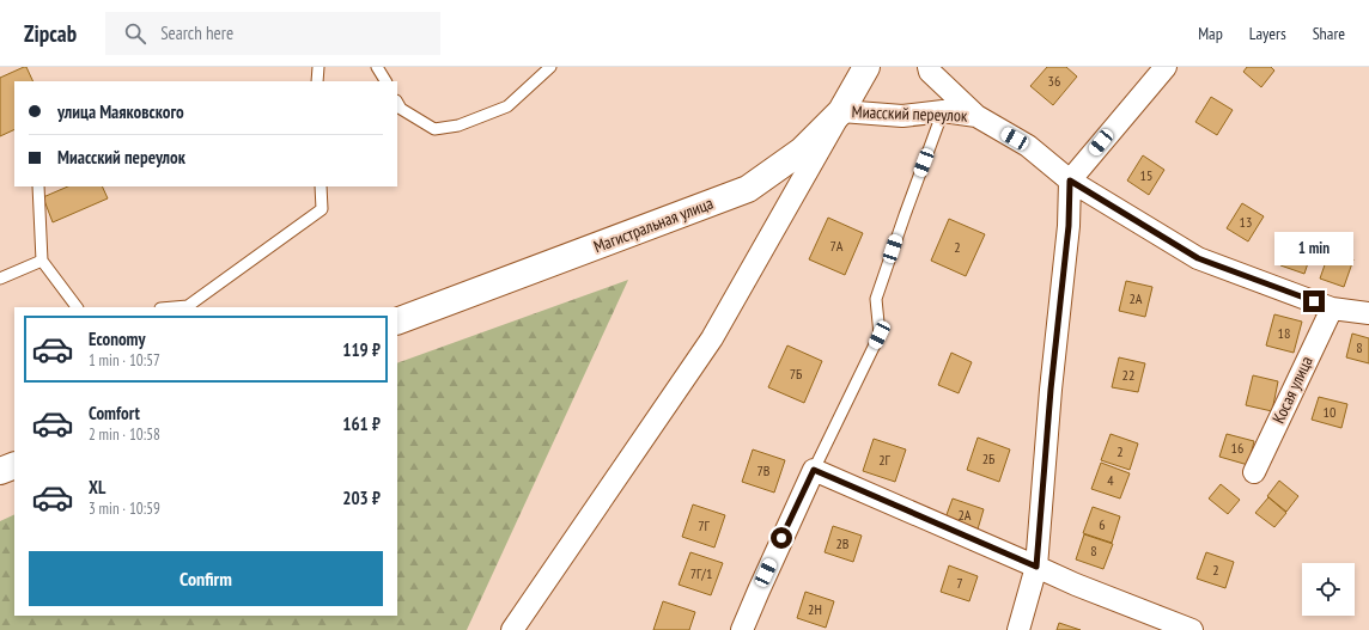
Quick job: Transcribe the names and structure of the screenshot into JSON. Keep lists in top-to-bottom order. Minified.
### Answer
{"streets":{"street":["Миасский переулок","Магистральная улица","Косая улица"]},"crossings":[["Миасский переулок","Магистральная улица"],["Миасский переулок","Косая улица"]],"house_numbers":["36","15","13","7А","2","2А","18","8","7Б","22","10","16","2","2Б","2Г","7В","4","2А","6","7Г","2В","8","2","7Г/1","7","2Н"],"page":{"header":"Zipcab","search":"Search here","nav":["Map","Layers","Share"],"banner":["улица Маяковского","Миасский переулок"],"bubble":"1 min","list":[{"name":"Economy","note":"1 min · 10:57","value":"119 ₽"},{"name":"Comfort","note":"2 min · 10:58","value":"161 ₽"},{"name":"XL","note":"3 min · 10:59","value":"203 ₽"}],"buttons":"Confirm"}}
